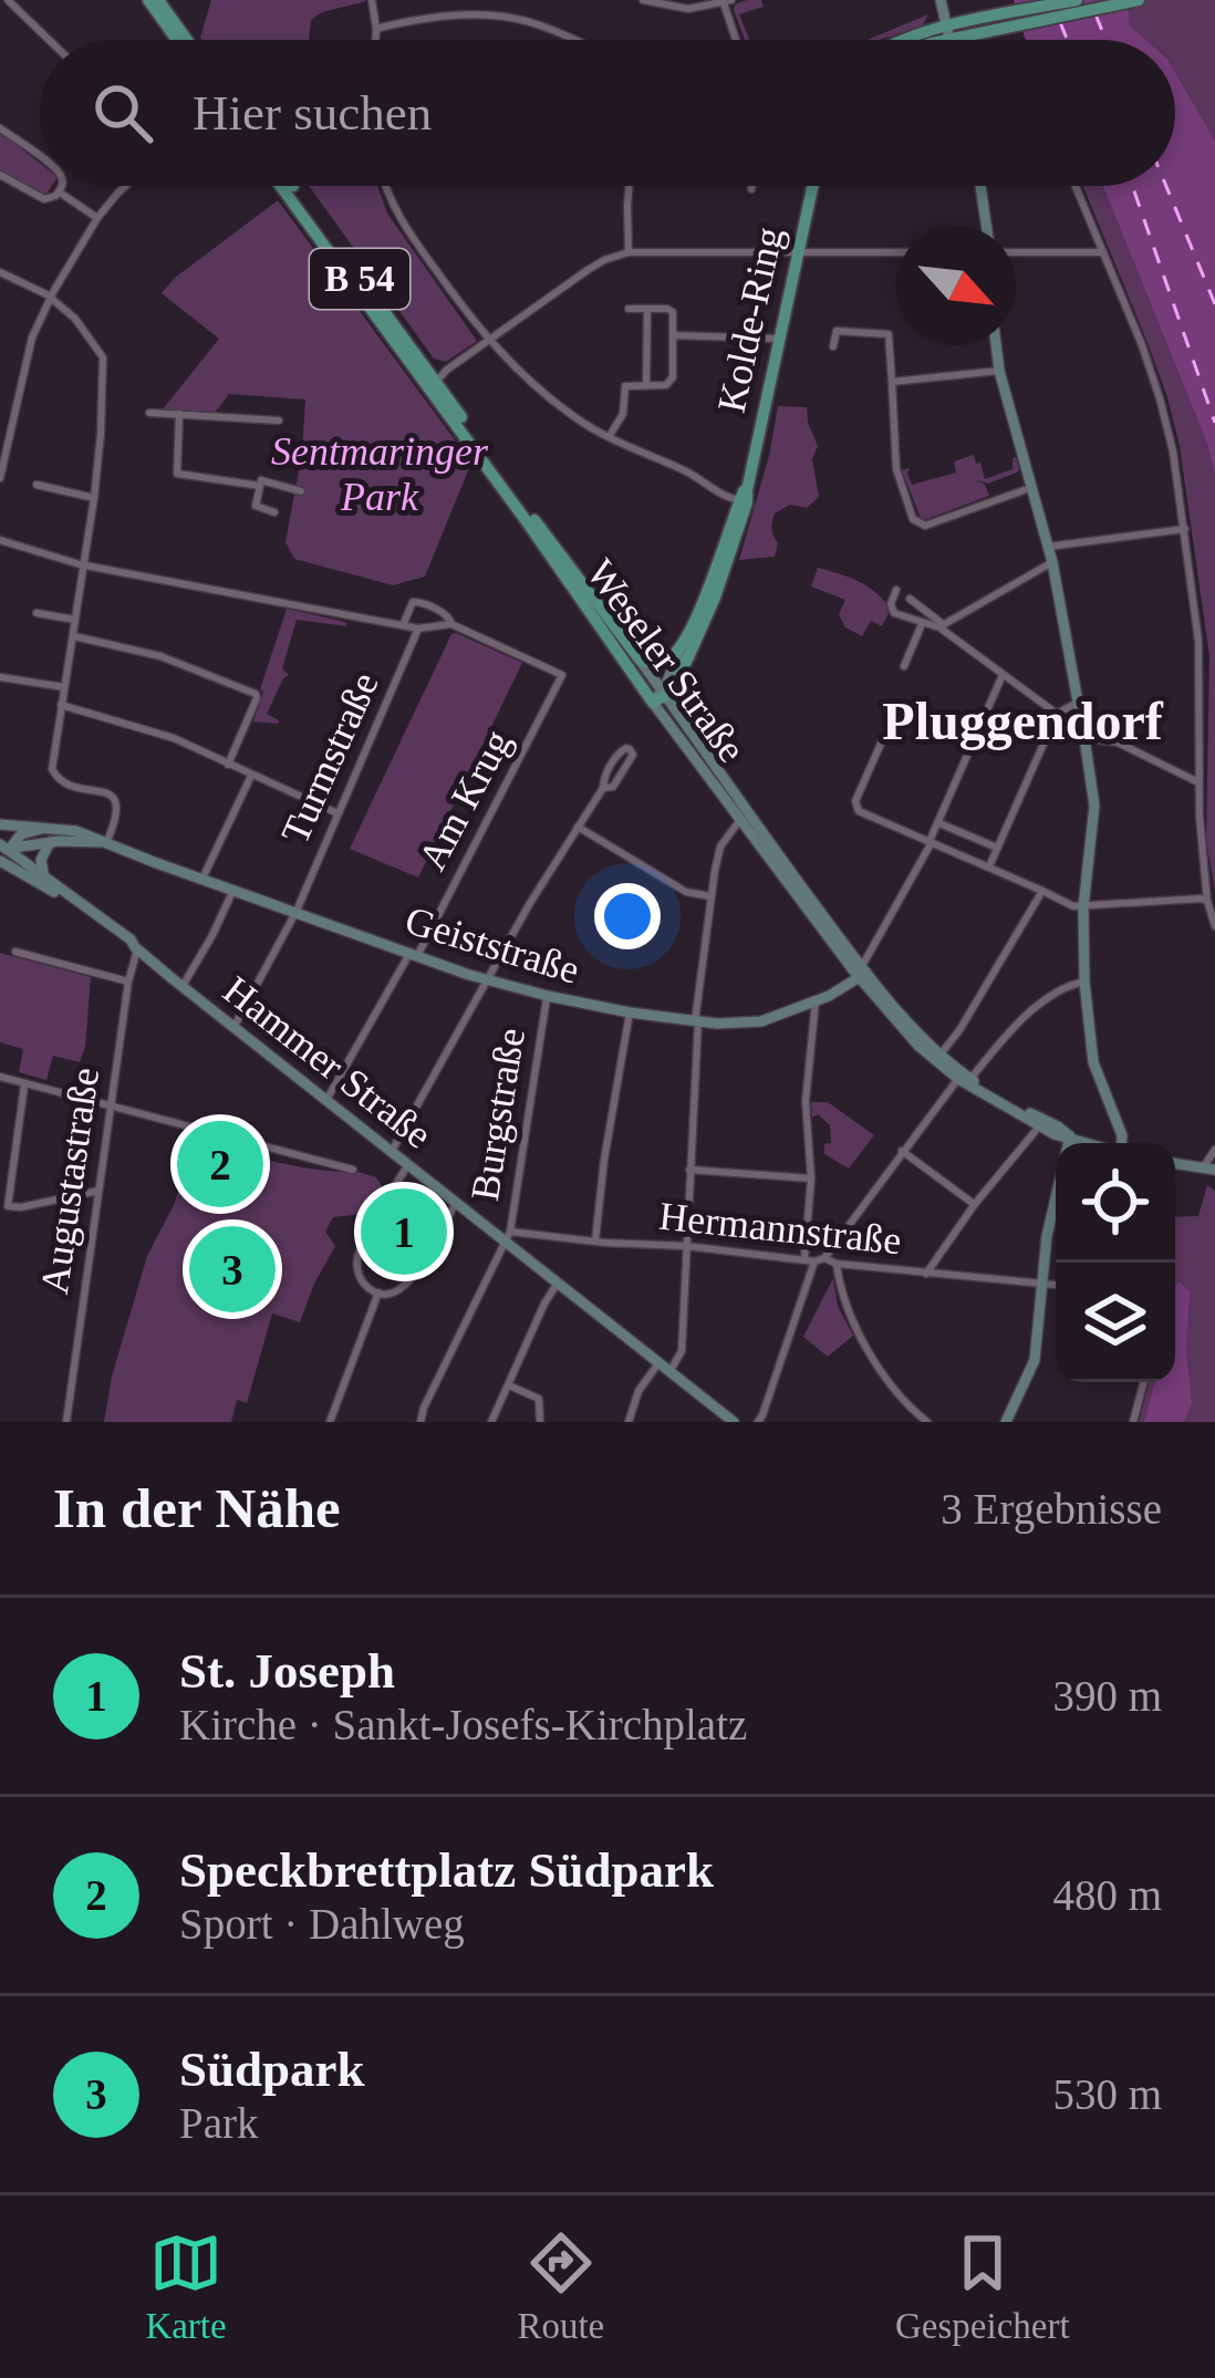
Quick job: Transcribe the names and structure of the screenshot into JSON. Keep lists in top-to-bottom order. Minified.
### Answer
{"streets":{"main road":["B 54","Kolde-Ring","Weseler Straße","Geiststraße","Hammer Straße"],"street":["Turmstraße","Am Krug","Burgstraße","Augustastraße","Hermannstraße"]},"crossings":[["Kolde-Ring","Weseler Straße"],["Weseler Straße","Geiststraße"],["Turmstraße","Geiststraße"],["Turmstraße","Hammer Straße"],["Am Krug","Geiststraße"],["Am Krug","Hammer Straße"],["Geiststraße","Hammer Straße"],["Geiststraße","Burgstraße"],["Hammer Straße","Burgstraße"],["Hammer Straße","Augustastraße"],["Hammer Straße","Hermannstraße"],["Burgstraße","Hermannstraße"]],"districts":["Pluggendorf"],"parks":["Sentmaringer Park"],"north":"bottom right","page":{"search":"Hier suchen","pins":["2","1","3"],"heading":["In der Nähe","3 Ergebnisse"],"list":[{"mark":"1","name":"St. Joseph","note":"Kirche · Sankt-Josefs-Kirchplatz","value":"390 m"},{"mark":"2","name":"Speckbrettplatz Südpark","note":"Sport · Dahlweg","value":"480 m"},{"mark":"3","name":"Südpark","note":"Park","value":"530 m"}],"nav":["Karte","Route","Gespeichert"]}}
